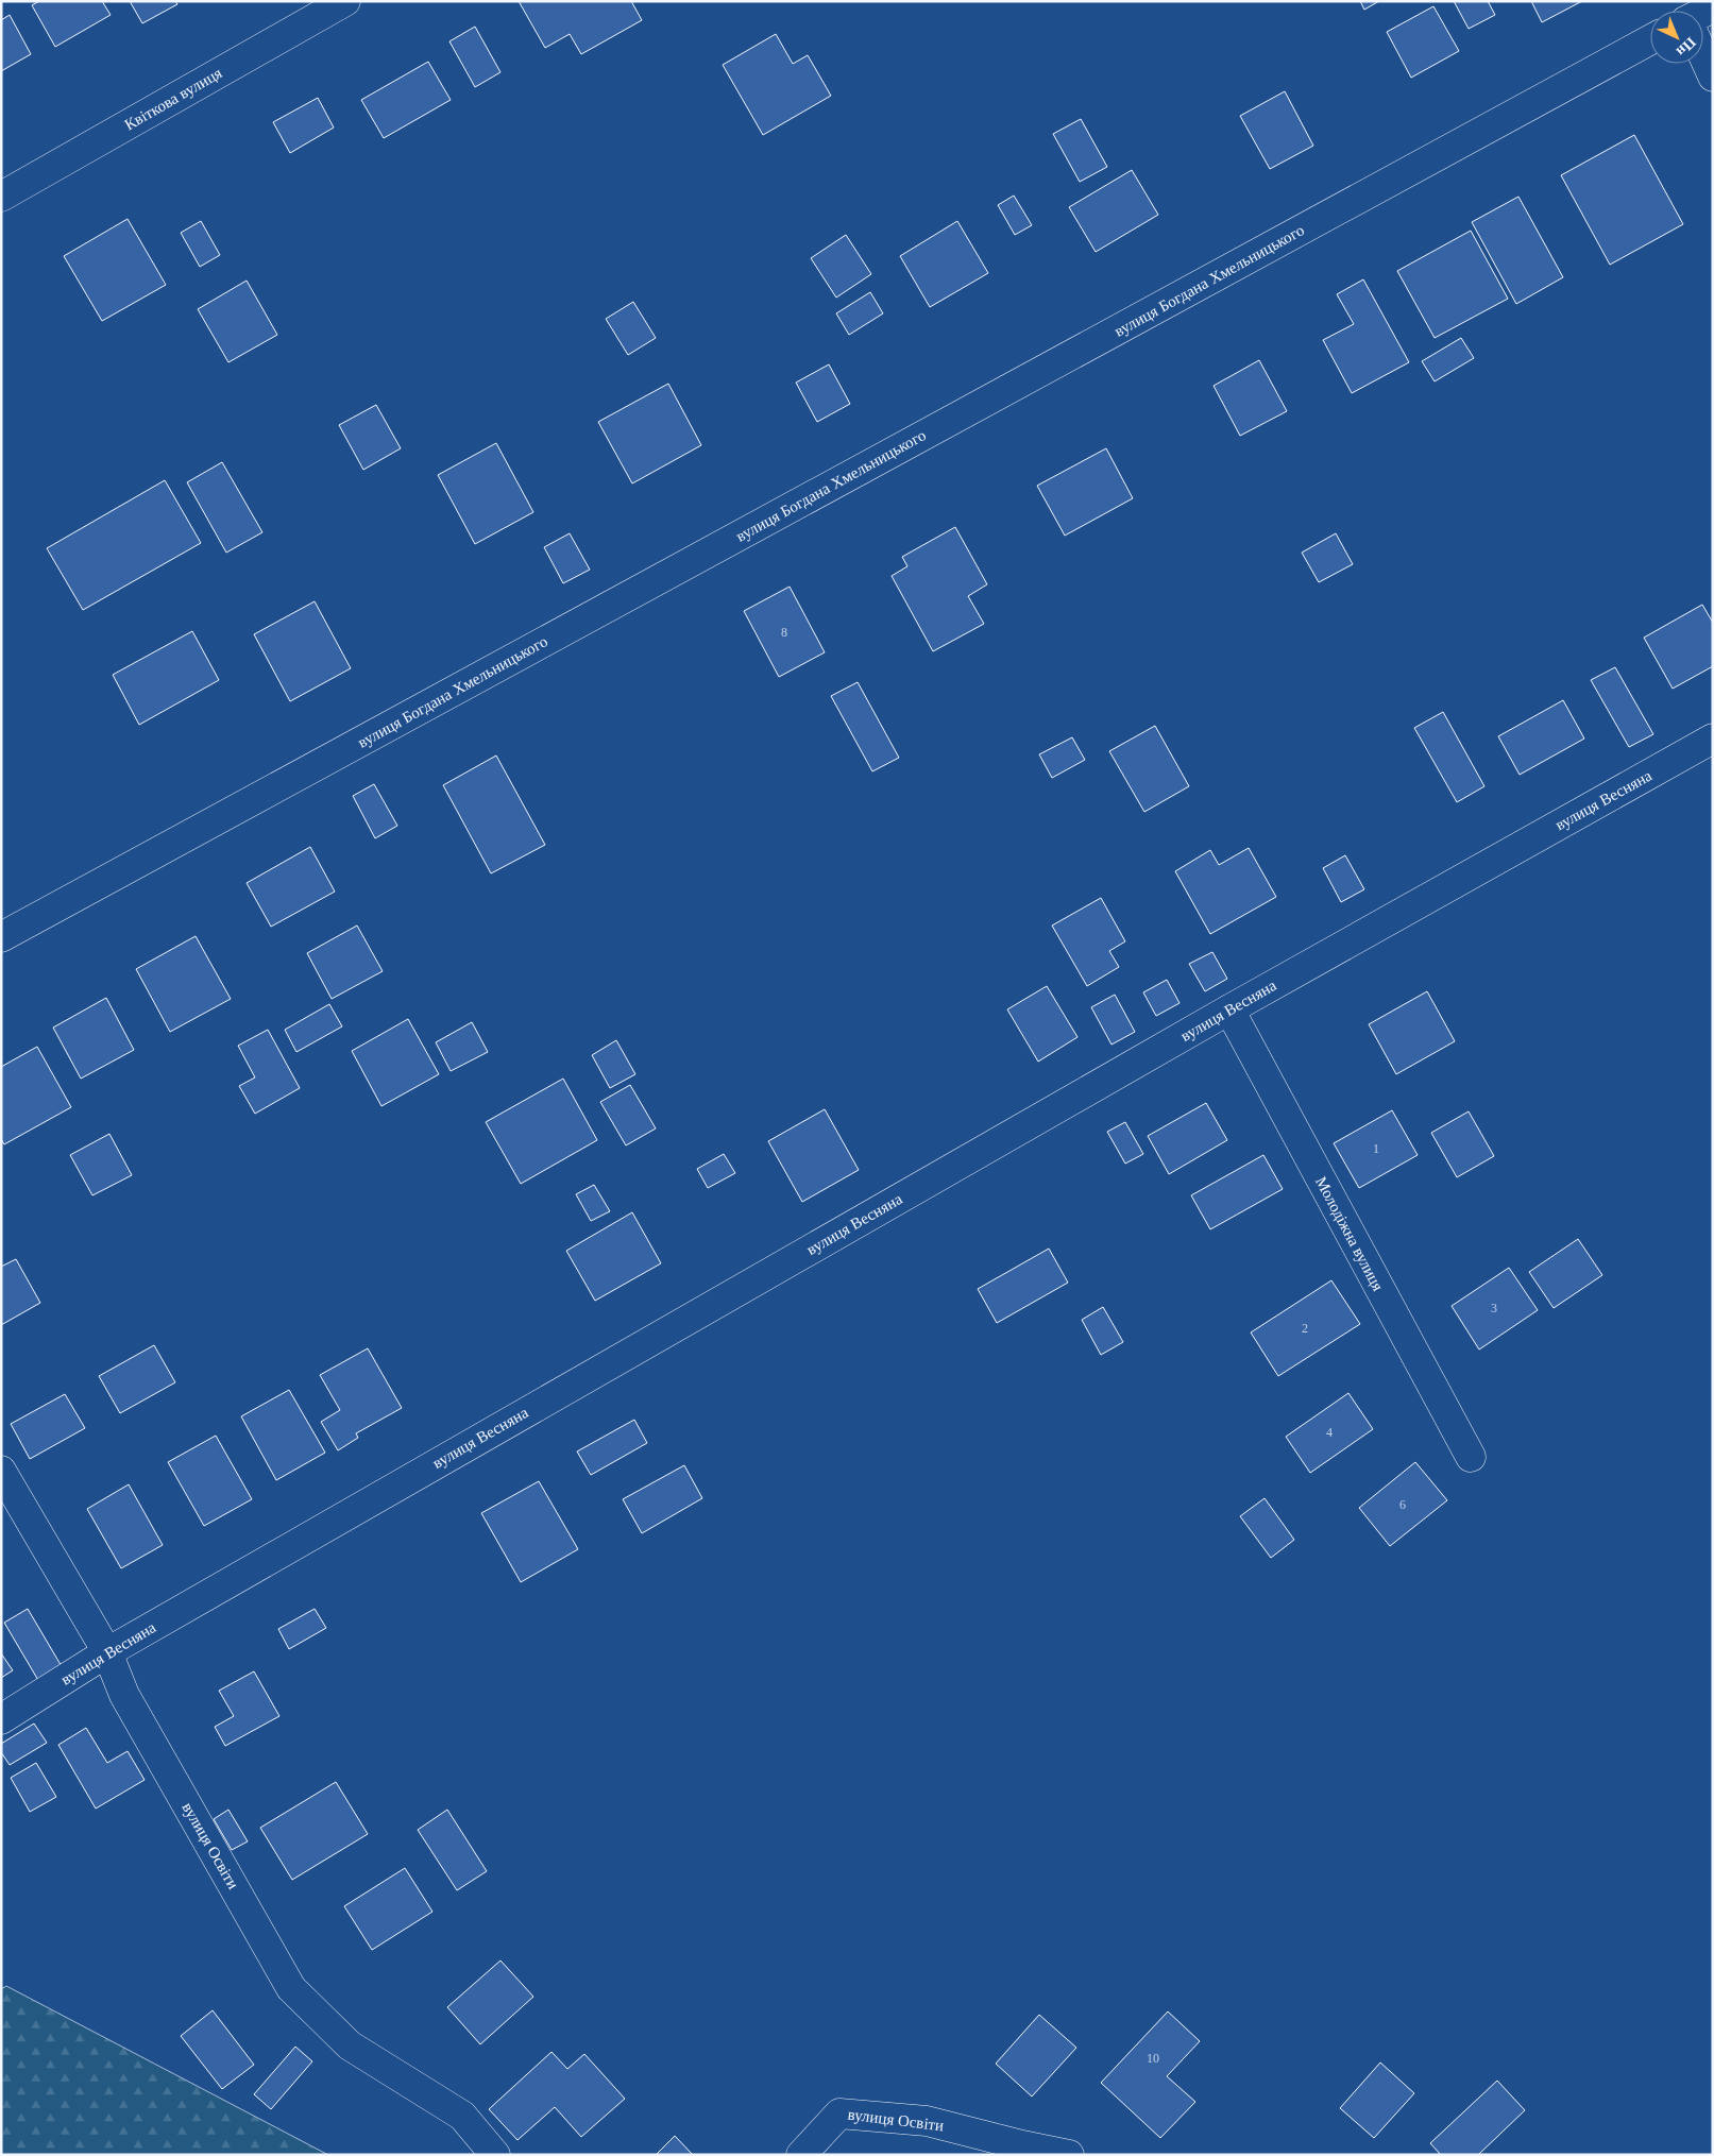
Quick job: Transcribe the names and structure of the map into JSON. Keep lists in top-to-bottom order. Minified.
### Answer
{"streets":{"street":["Квіткова вулиця","вулиця Богдана Хмельницького","вулиця Весняна","Молодіжна вулиця","вулиця Освіти"]},"crossings":[["вулиця Весняна","Молодіжна вулиця"],["вулиця Весняна","вулиця Освіти"]],"house_numbers":["8","1","3","2","4","6","10"],"north":"bottom right"}
